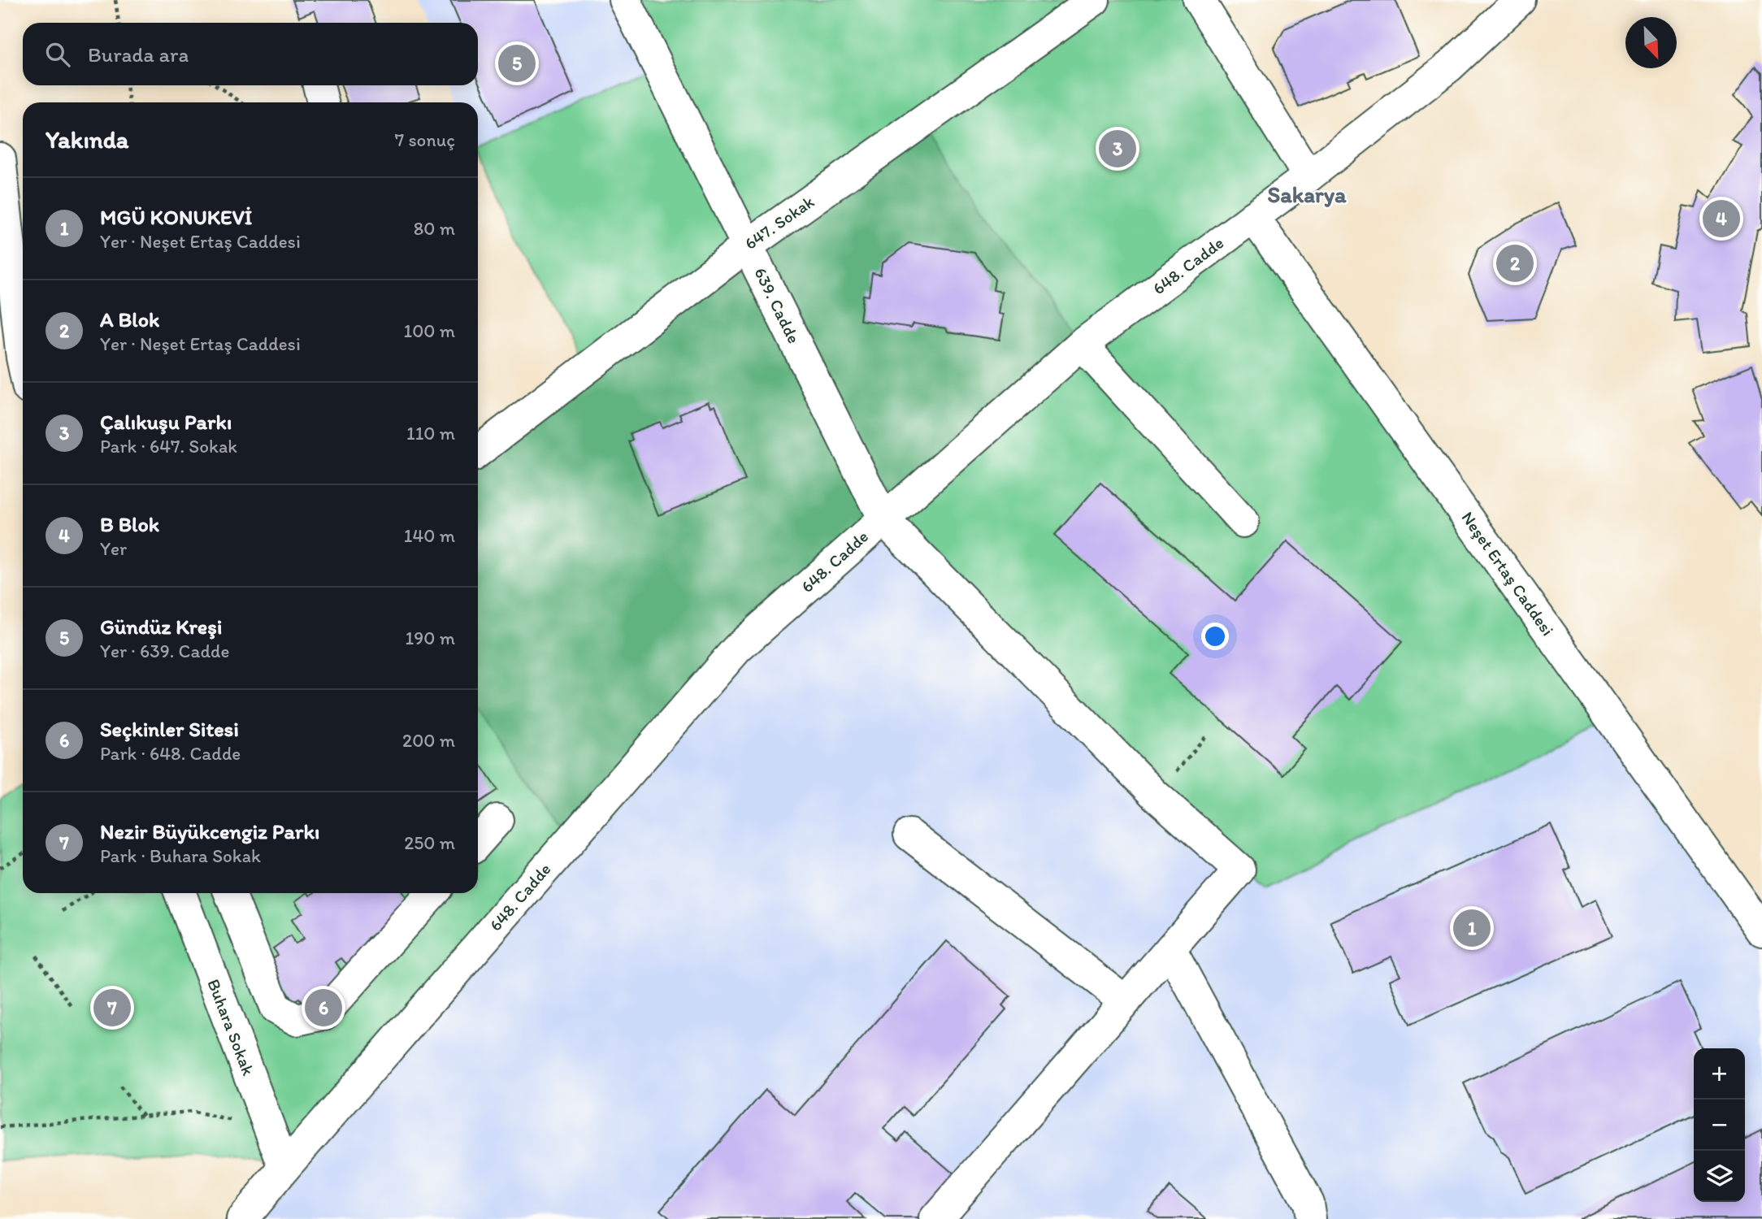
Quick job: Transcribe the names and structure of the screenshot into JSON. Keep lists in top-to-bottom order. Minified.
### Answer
{"streets":{"street":["647. Sokak","648. Cadde","639. Cadde","Neşet Ertaş Caddesi","Buhara Sokak"]},"crossings":[["647. Sokak","639. Cadde"],["648. Cadde","639. Cadde"],["648. Cadde","Neşet Ertaş Caddesi"],["648. Cadde","Buhara Sokak"]],"districts":["Sakarya"],"north":"bottom right","page":{"search":"Burada ara","pins":["5","3","4","2","1","6","7"],"heading":["Yakında","7 sonuç"],"list":[{"mark":"1","name":"MGÜ KONUKEVİ","note":"Yer · Neşet Ertaş Caddesi","value":"80 m"},{"mark":"2","name":"A Blok","note":"Yer · Neşet Ertaş Caddesi","value":"100 m"},{"mark":"3","name":"Çalıkuşu Parkı","note":"Park · 647. Sokak","value":"110 m"},{"mark":"4","name":"B Blok","note":"Yer","value":"140 m"},{"mark":"5","name":"Gündüz Kreşi","note":"Yer · 639. Cadde","value":"190 m"},{"mark":"6","name":"Seçkinler Sitesi","note":"Park · 648. Cadde","value":"200 m"},{"mark":"7","name":"Nezir Büyükcengiz Parkı","note":"Park · Buhara Sokak","value":"250 m"}],"map_buttons":["+","−"]}}
